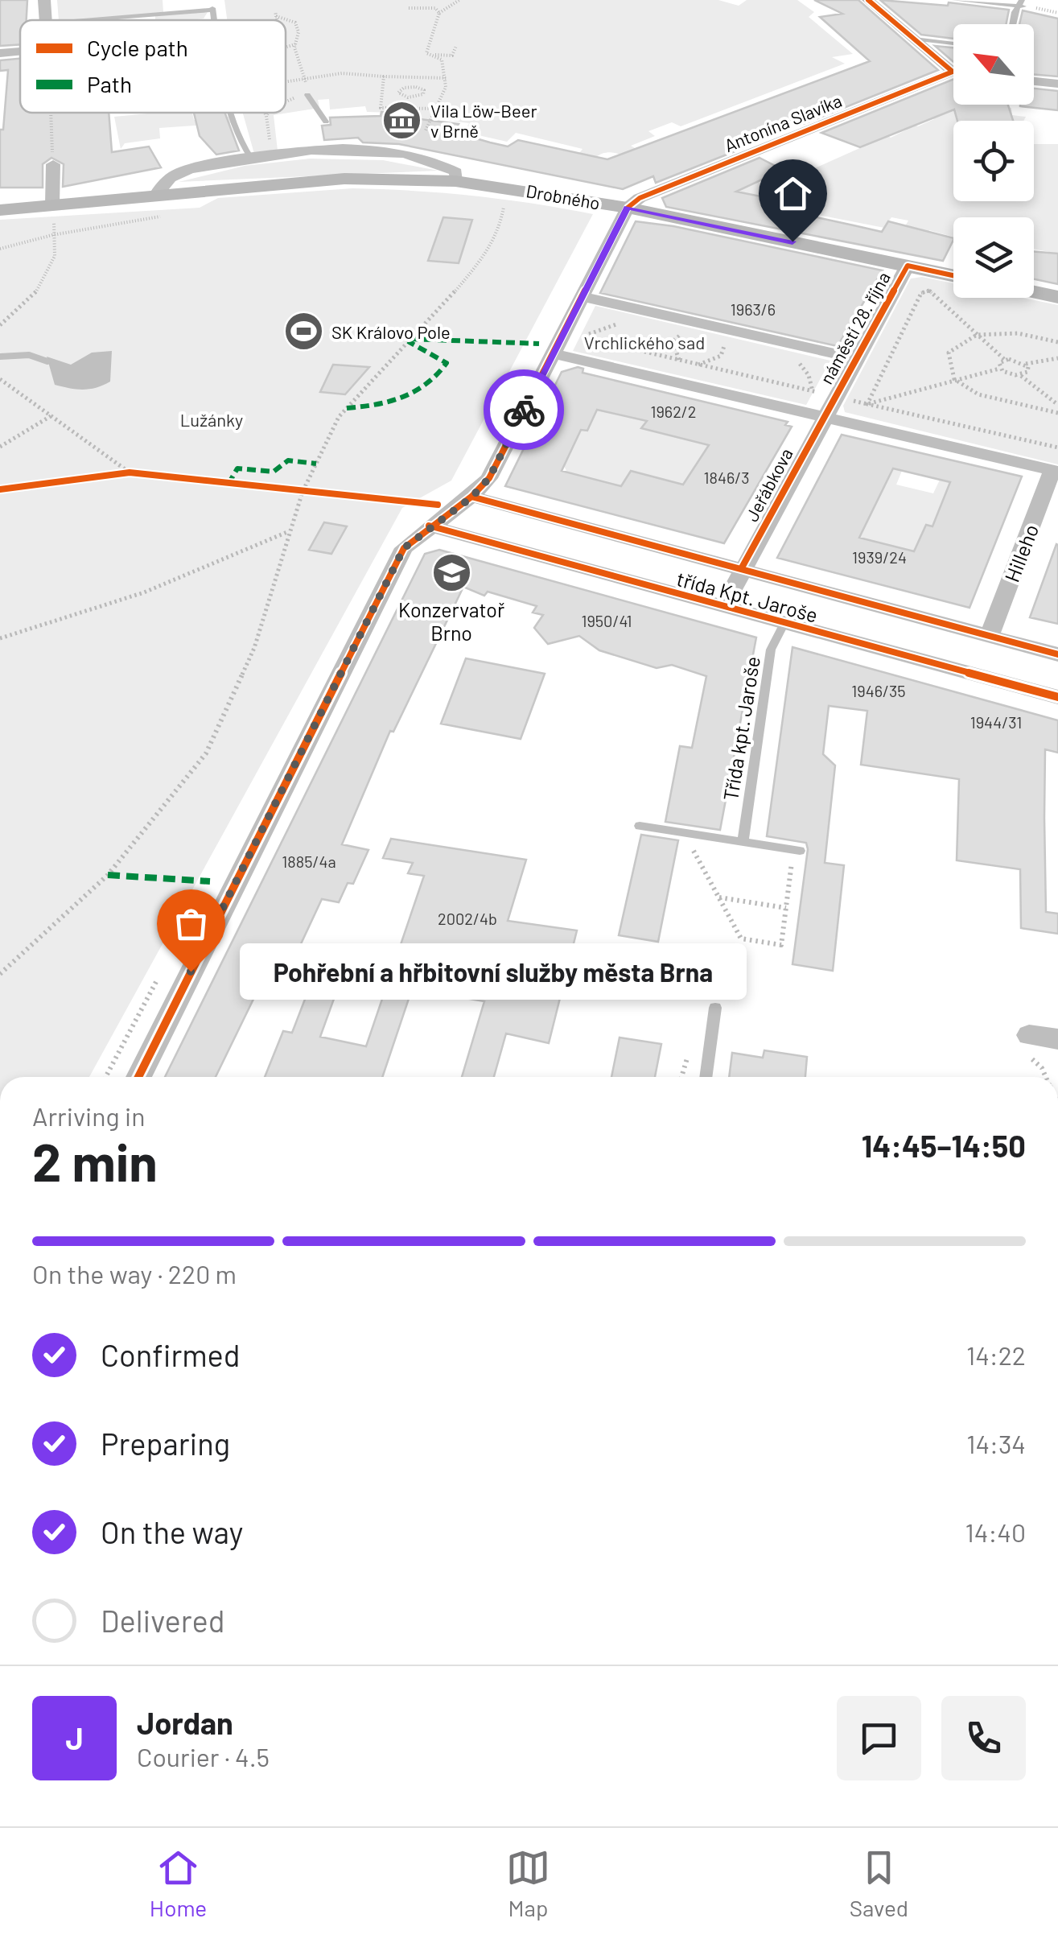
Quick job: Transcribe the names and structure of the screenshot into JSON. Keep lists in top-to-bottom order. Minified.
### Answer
{"streets":{"street":["Antonína Slavíka","Drobného","náměstí 28. října","Jeřábkova","Hilleho","třída Kpt. Jaroše"],"lane":["Třída kpt. Jaroše"]},"crossings":[["Antonína Slavíka","Drobného"],["Drobného","náměstí 28. října"],["náměstí 28. října","Jeřábkova"],["Jeřábkova","třída Kpt. Jaroše"],["Hilleho","třída Kpt. Jaroše"],["třída Kpt. Jaroše","Třída kpt. Jaroše"]],"parks":["Vrchlického sad","Lužánky"],"places":{"museum":["Vila Löw-Beer v Brně"],"sports":["SK Královo Pole"],"school or university":["Konzervatoř Brno"],"other":["Pohřební a hřbitovní služby města Brna"]},"house_numbers":["1963/6","1962/2","1846/3","1939/24","1950/41","1946/35","1944/31","1885/4a","2002/4b"],"legend":["Cycle path","Path"],"north":"top left","page":{"bubble":"Pohřební a hřbitovní služby města Brna","heading":["2 min","Arriving in","14:45–14:50"],"panel":["Jordan","Courier · 4.5"],"bar":"On the way · 220 m","list":[["Confirmed","14:22"],["Preparing","14:34"],["On the way","14:40"],"Delivered"],"round":"J","tabs":["Home","Map","Saved"]}}
